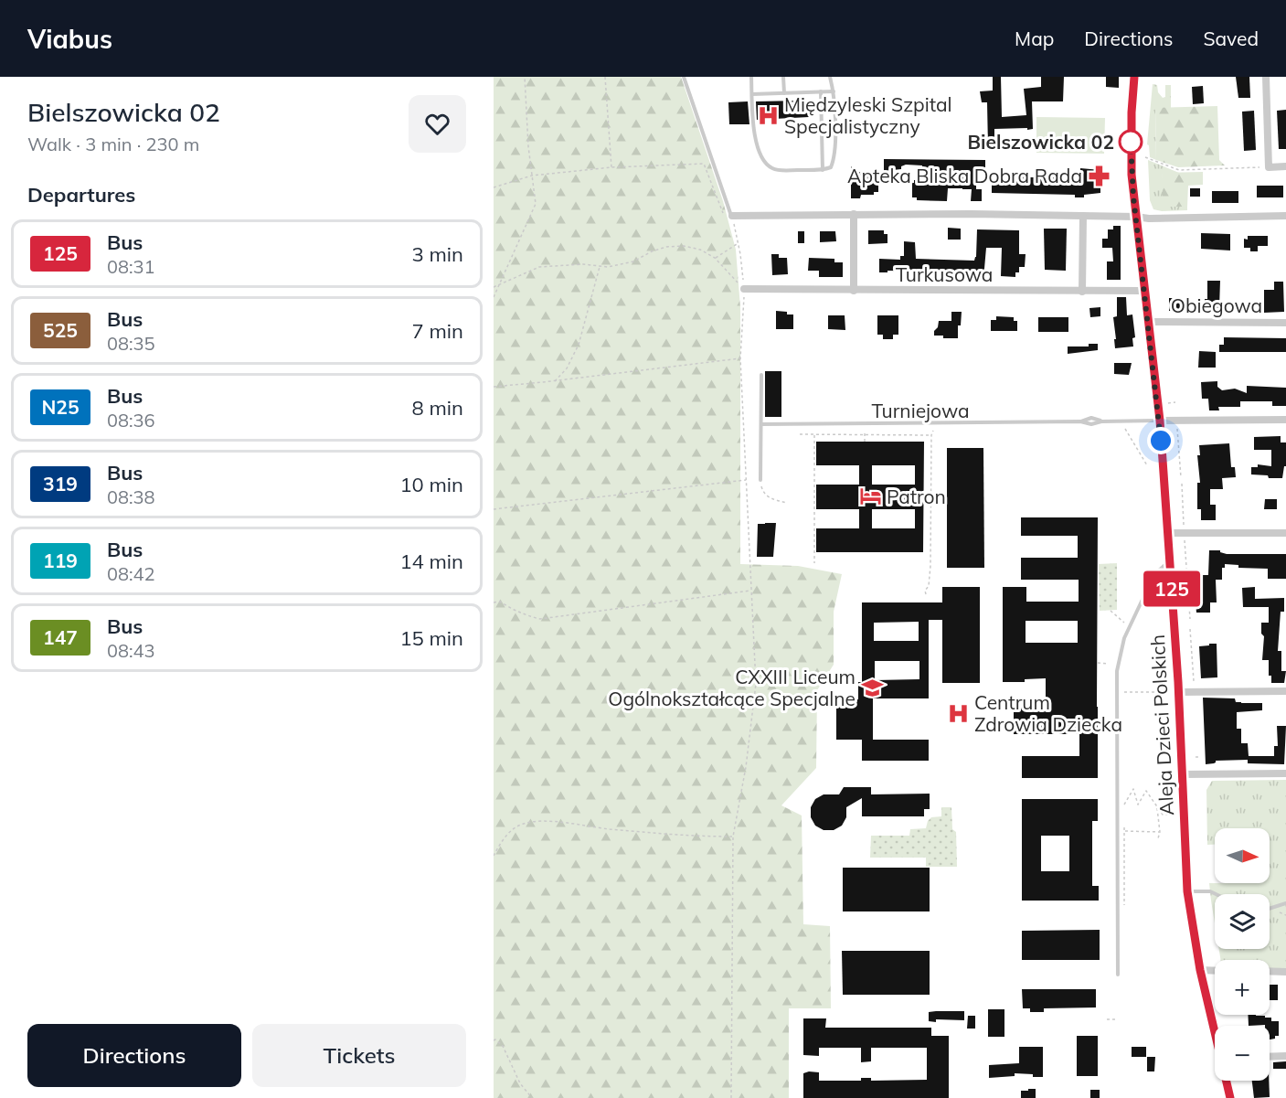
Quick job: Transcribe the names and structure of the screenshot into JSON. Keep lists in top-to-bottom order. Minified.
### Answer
{"streets":{"street":["Turkusowa","Obiegowa","Aleja Dzieci Polskich"],"lane":["Turniejowa"]},"crossings":[["Turkusowa","Aleja Dzieci Polskich"],["Obiegowa","Aleja Dzieci Polskich"],["Turniejowa","Aleja Dzieci Polskich"]],"places":{"hospital":["Międzyleski Szpital Specjalistyczny","Centrum Zdrowia Dziecka"],"other":["Bielszowicka 02"],"pharmacy":["Apteka Bliska Dobra Rada"],"hotel":["Patron"],"school or university":["CXXIII Liceum Ogólnokształcące Specjalne"]},"lines":["bus line 125"],"north":"right","page":{"header":"Viabus","nav":["Map","Directions","Saved"],"heading":[["Bielszowicka 02","Walk · 3 min · 230 m"],"Departures"],"on_map":"125","list":[{"mark":"125","name":"Bus","note":"08:31","value":"3 min"},{"mark":"525","name":"Bus","note":"08:35","value":"7 min"},{"mark":"N25","name":"Bus","note":"08:36","value":"8 min"},{"mark":"319","name":"Bus","note":"08:38","value":"10 min"},{"mark":"119","name":"Bus","note":"08:42","value":"14 min"},{"mark":"147","name":"Bus","note":"08:43","value":"15 min"}],"map_buttons":["+","−"],"buttons":["Directions","Tickets"]}}
